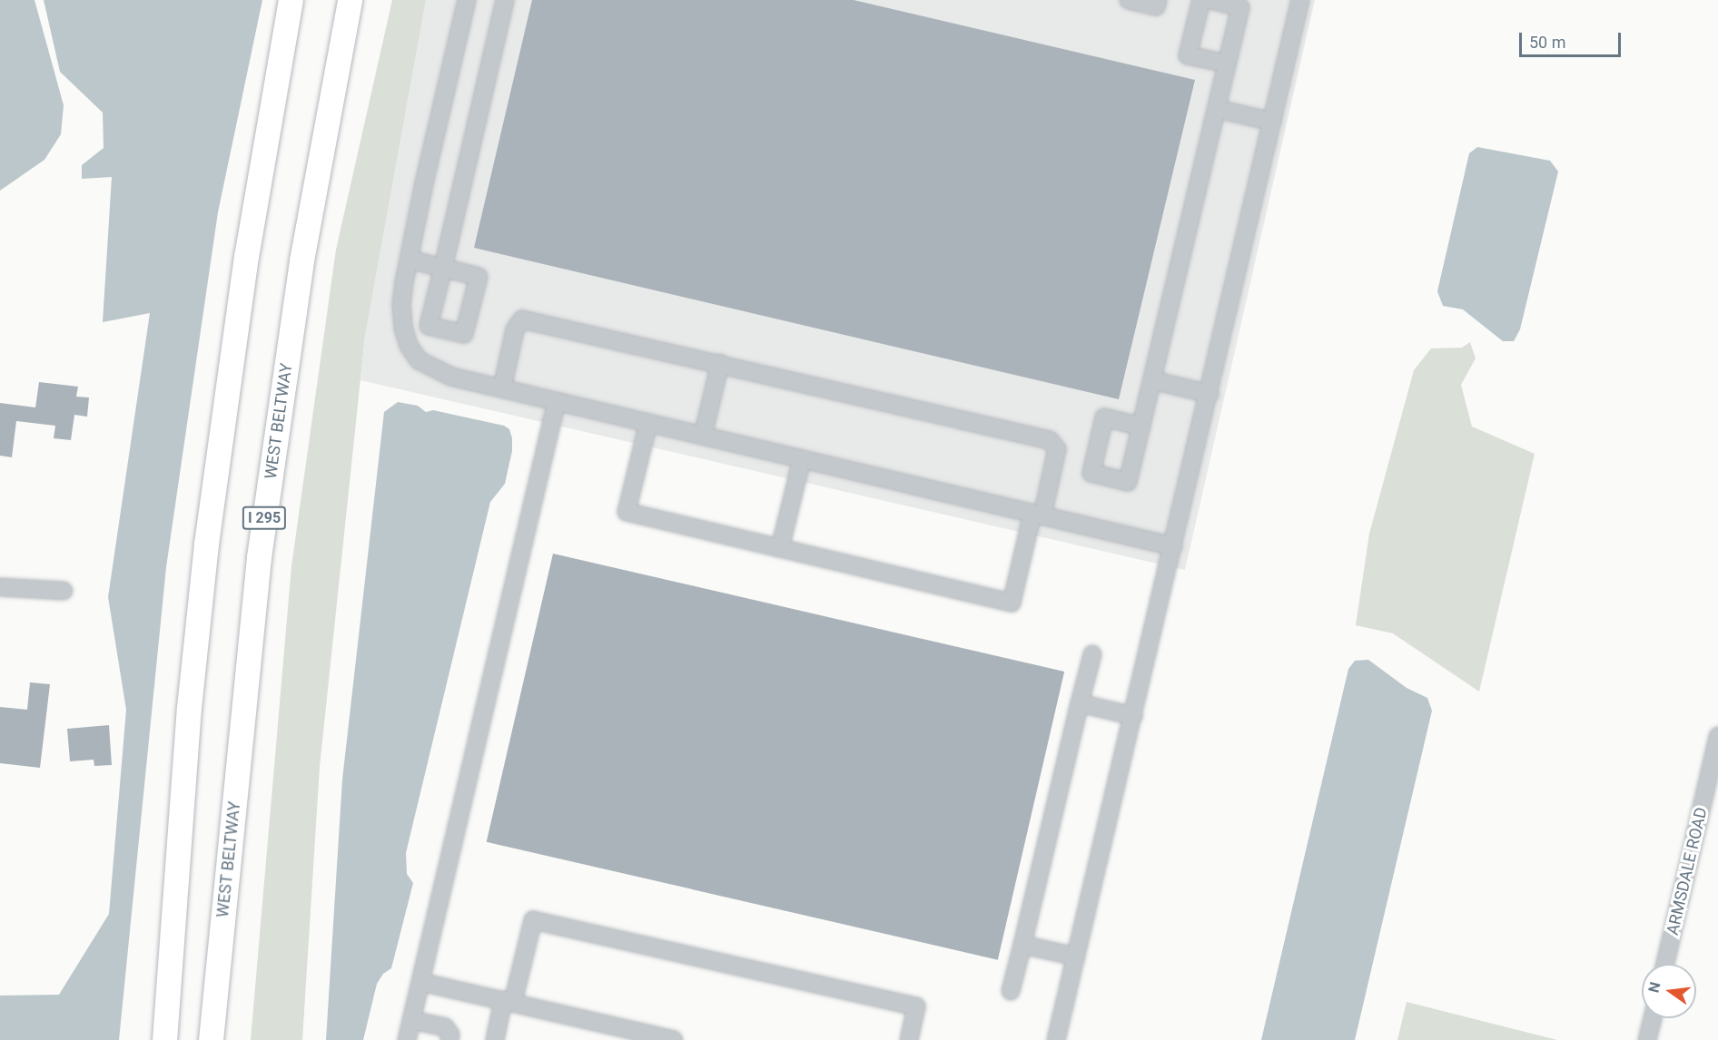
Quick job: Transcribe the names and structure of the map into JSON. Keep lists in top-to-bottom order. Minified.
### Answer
{"streets":{"highway":["WEST BELTWAY","I 295"],"street":["ARMSDALE ROAD"]},"scale_bar":"50 m","north":"left"}
